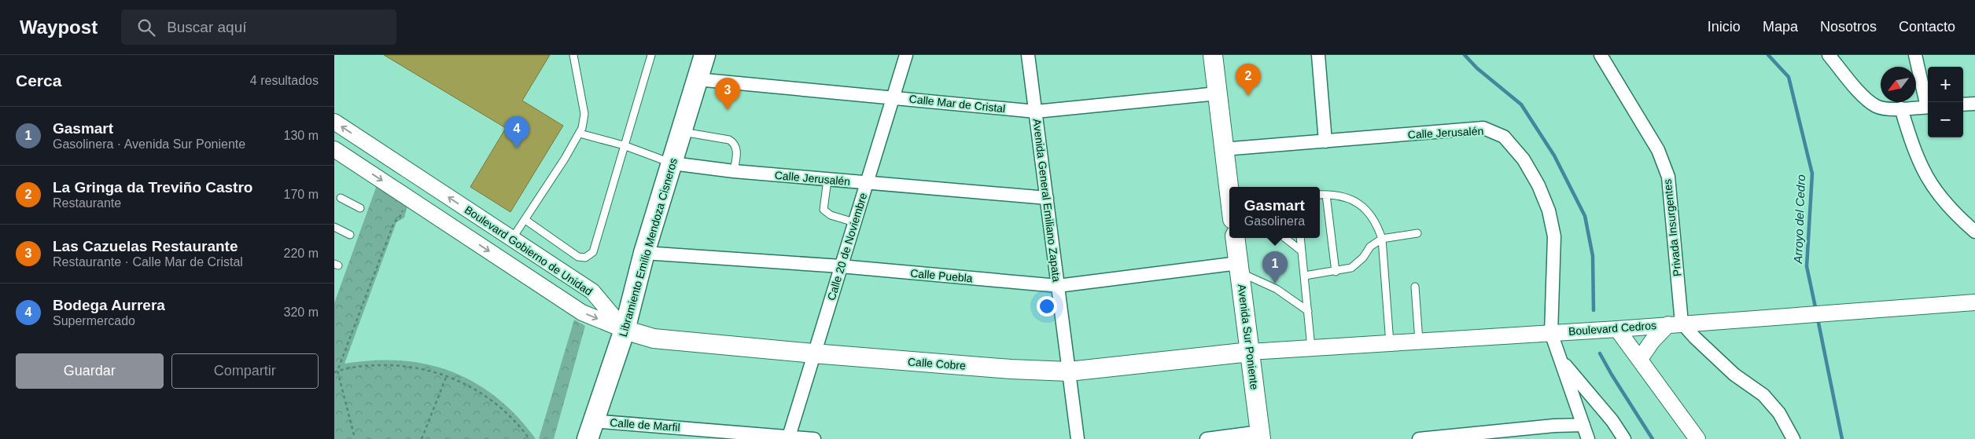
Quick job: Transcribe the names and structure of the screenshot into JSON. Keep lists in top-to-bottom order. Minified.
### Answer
{"streets":{"main road":["Libramiento Emilio Mendoza Cisneros","Avenida Sur Poniente","Calle Cobre"],"street":["Calle Mar de Cristal","Calle Jerusalén","Avenida General Emiliano Zapata","Privada Insurgentes","Calle 20 de Noviembre","Boulevard Gobierno de Unidad","Calle Puebla","Boulevard Cedros","Calle de Marfil"]},"crossings":[["Calle Mar de Cristal","Avenida General Emiliano Zapata"],["Calle Mar de Cristal","Calle 20 de Noviembre"],["Calle Mar de Cristal","Libramiento Emilio Mendoza Cisneros"],["Calle Jerusalén","Avenida General Emiliano Zapata"],["Calle Jerusalén","Calle 20 de Noviembre"],["Calle Jerusalén","Libramiento Emilio Mendoza Cisneros"],["Calle Jerusalén","Boulevard Cedros"],["Avenida General Emiliano Zapata","Calle Puebla"],["Avenida General Emiliano Zapata","Calle Cobre"],["Privada Insurgentes","Boulevard Cedros"],["Calle 20 de Noviembre","Calle Puebla"],["Calle 20 de Noviembre","Calle Cobre"],["Calle 20 de Noviembre","Calle de Marfil"],["Libramiento Emilio Mendoza Cisneros","Boulevard Gobierno de Unidad"],["Libramiento Emilio Mendoza Cisneros","Calle Puebla"],["Libramiento Emilio Mendoza Cisneros","Calle Cobre"],["Libramiento Emilio Mendoza Cisneros","Calle de Marfil"],["Boulevard Gobierno de Unidad","Calle Cobre"],["Calle Puebla","Avenida Sur Poniente"],["Boulevard Cedros","Avenida Sur Poniente"],["Boulevard Cedros","Calle Cobre"],["Avenida Sur Poniente","Calle Cobre"]],"water":["Arroyo del Cedro"],"north":"bottom left","page":{"header":"Waypost","search":"Buscar aquí","nav":["Inicio","Mapa","Nosotros","Contacto"],"heading":["Cerca","4 resultados"],"pins":["2","3","4","1"],"map_buttons":["+","−"],"list":[{"mark":"1","name":"Gasmart","note":"Gasolinera · Avenida Sur Poniente","value":"130 m"},{"mark":"2","name":"La Gringa da Treviño Castro","note":"Restaurante","value":"170 m"},{"mark":"3","name":"Las Cazuelas Restaurante","note":"Restaurante · Calle Mar de Cristal","value":"220 m"},{"mark":"4","name":"Bodega Aurrera","note":"Supermercado","value":"320 m"}],"popup":["Gasmart","Gasolinera"],"buttons":["Guardar","Compartir"]}}
